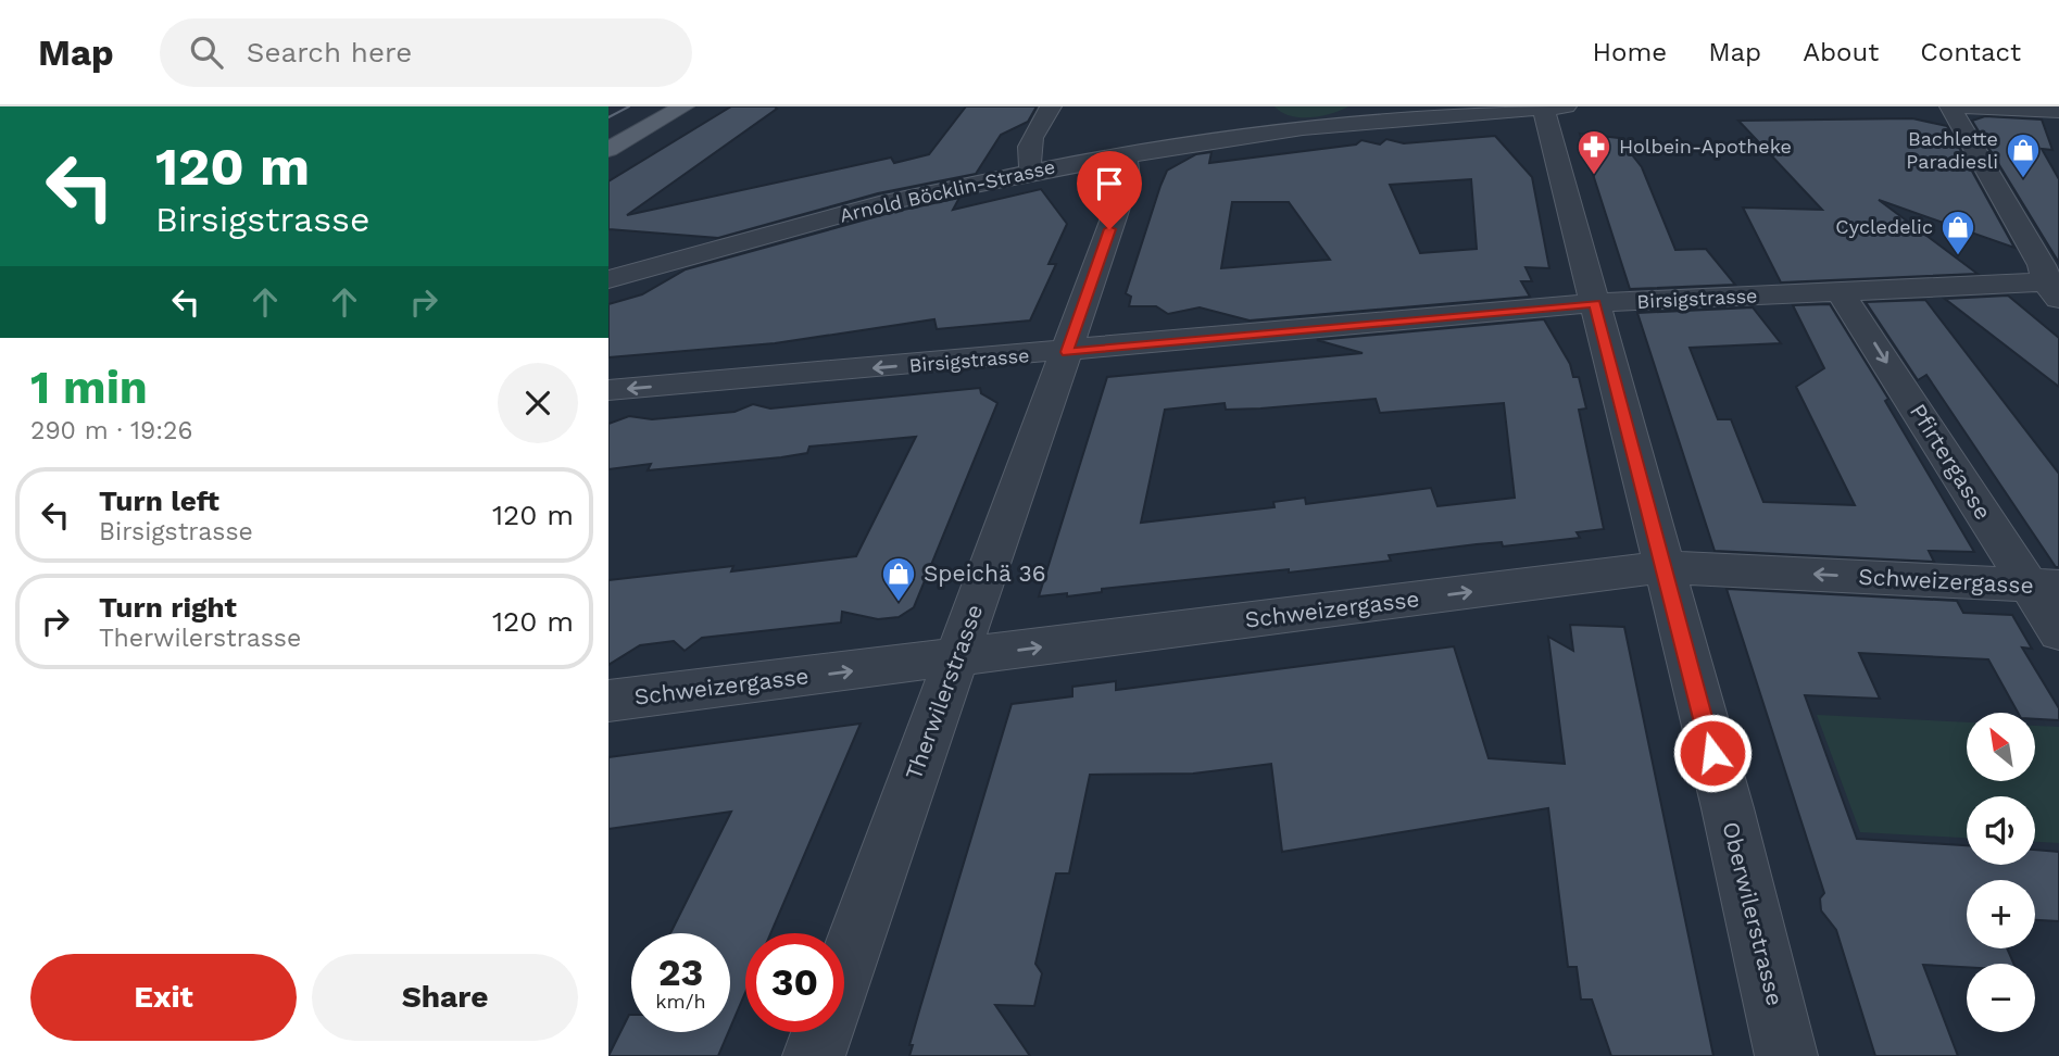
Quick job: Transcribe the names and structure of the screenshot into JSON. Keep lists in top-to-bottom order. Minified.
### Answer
{"streets":{"street":["Arnold Böcklin-Strasse","Birsigstrasse","Pfirtergasse","Schweizergasse","Therwilerstrasse","Oberwilerstrasse"]},"crossings":[["Arnold Böcklin-Strasse","Therwilerstrasse"],["Arnold Böcklin-Strasse","Oberwilerstrasse"],["Birsigstrasse","Pfirtergasse"],["Birsigstrasse","Therwilerstrasse"],["Birsigstrasse","Oberwilerstrasse"],["Pfirtergasse","Schweizergasse"],["Schweizergasse","Therwilerstrasse"],["Schweizergasse","Oberwilerstrasse"]],"places":{"pharmacy":["Holbein-Apotheke"],"shop":["Bachlette Paradiesli","Cycledelic","Speichä 36"]},"north":"top left","page":{"header":"Map","search":"Search here","nav":["Home","Map","About","Contact"],"turn":["120 m","Birsigstrasse"],"heading":["1 min","290 m · 19:26"],"list":[{"name":"Turn left","note":"Birsigstrasse","value":"120 m"},{"name":"Turn right","note":"Therwilerstrasse","value":"120 m"}],"map_buttons":["+","−"],"speed":"23 km/h","limit":"30","buttons":["Exit","Share"]}}
